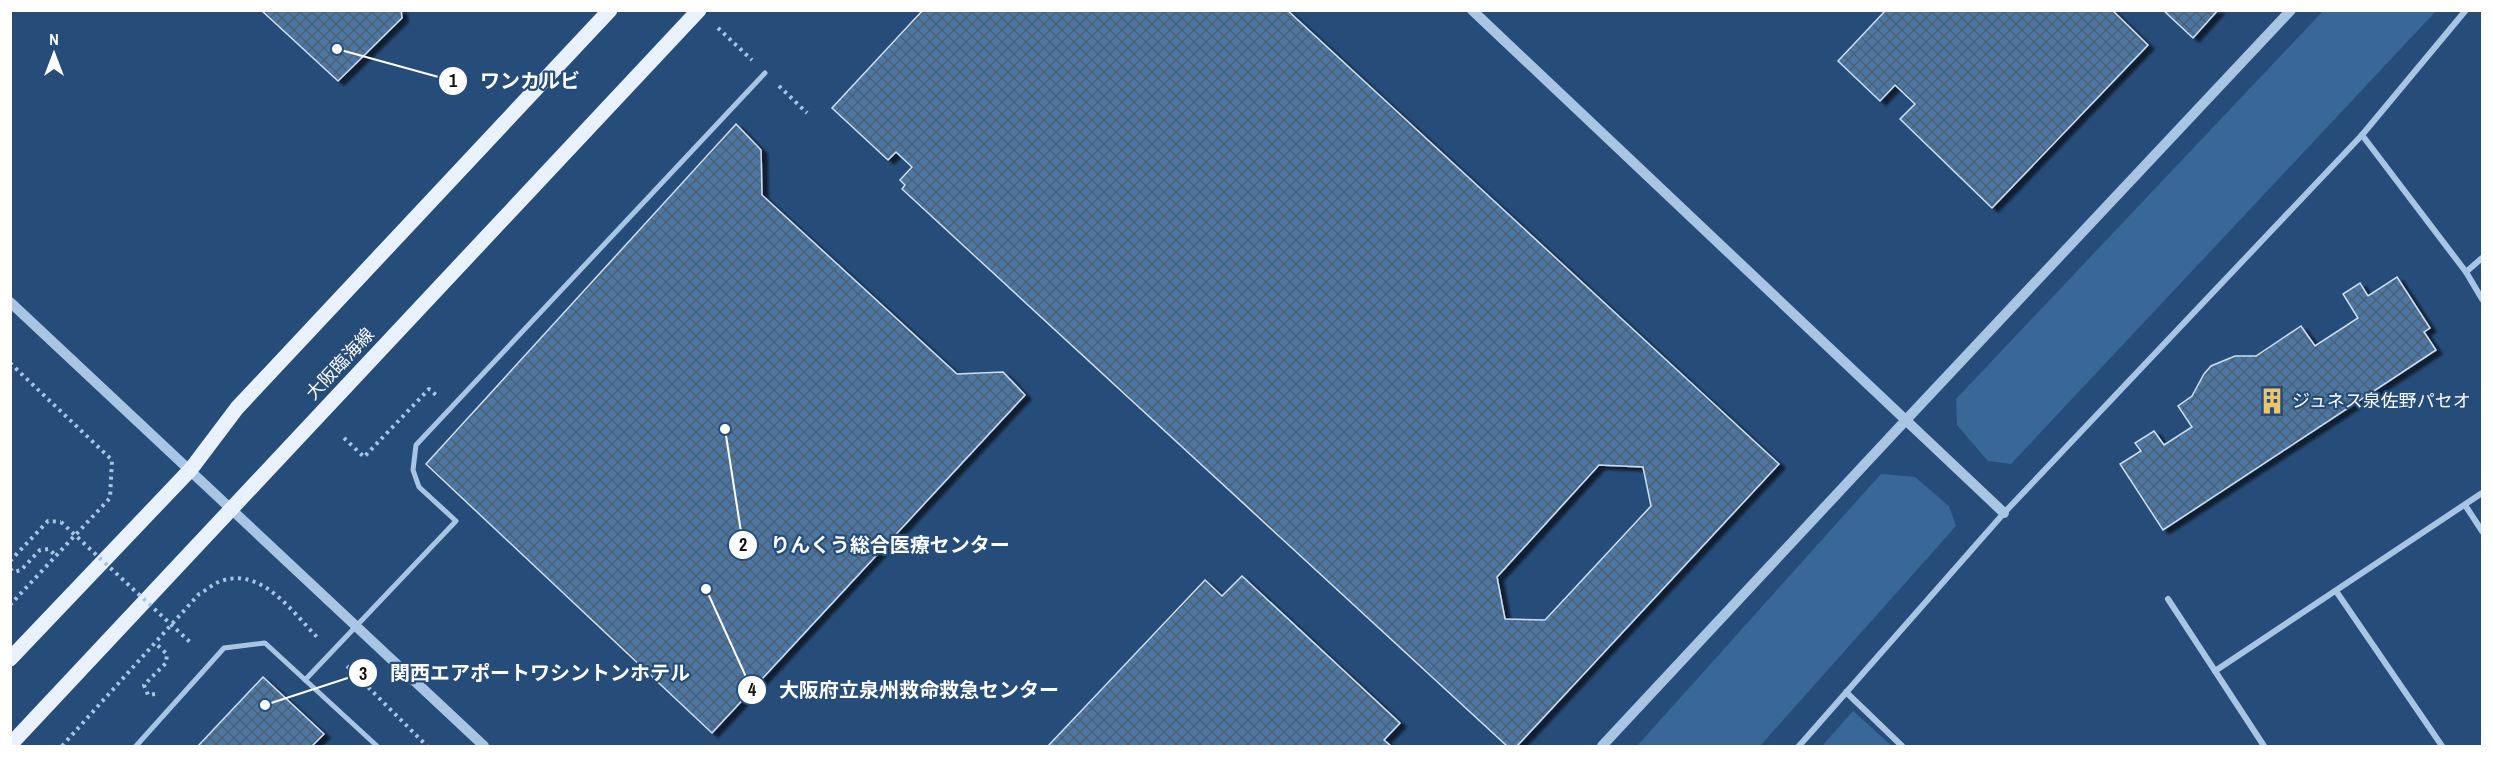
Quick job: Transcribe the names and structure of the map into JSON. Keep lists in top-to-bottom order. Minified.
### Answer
{"streets":{"main road":["大阪臨海線"]},"places":{"other":["ワンカルビ","りんくう総合医療センター","大阪府立泉州救命救急センター","関西エアポートワシントンホテル"],"building":["ジュネス泉佐野パセオ"]},"north":"top"}
